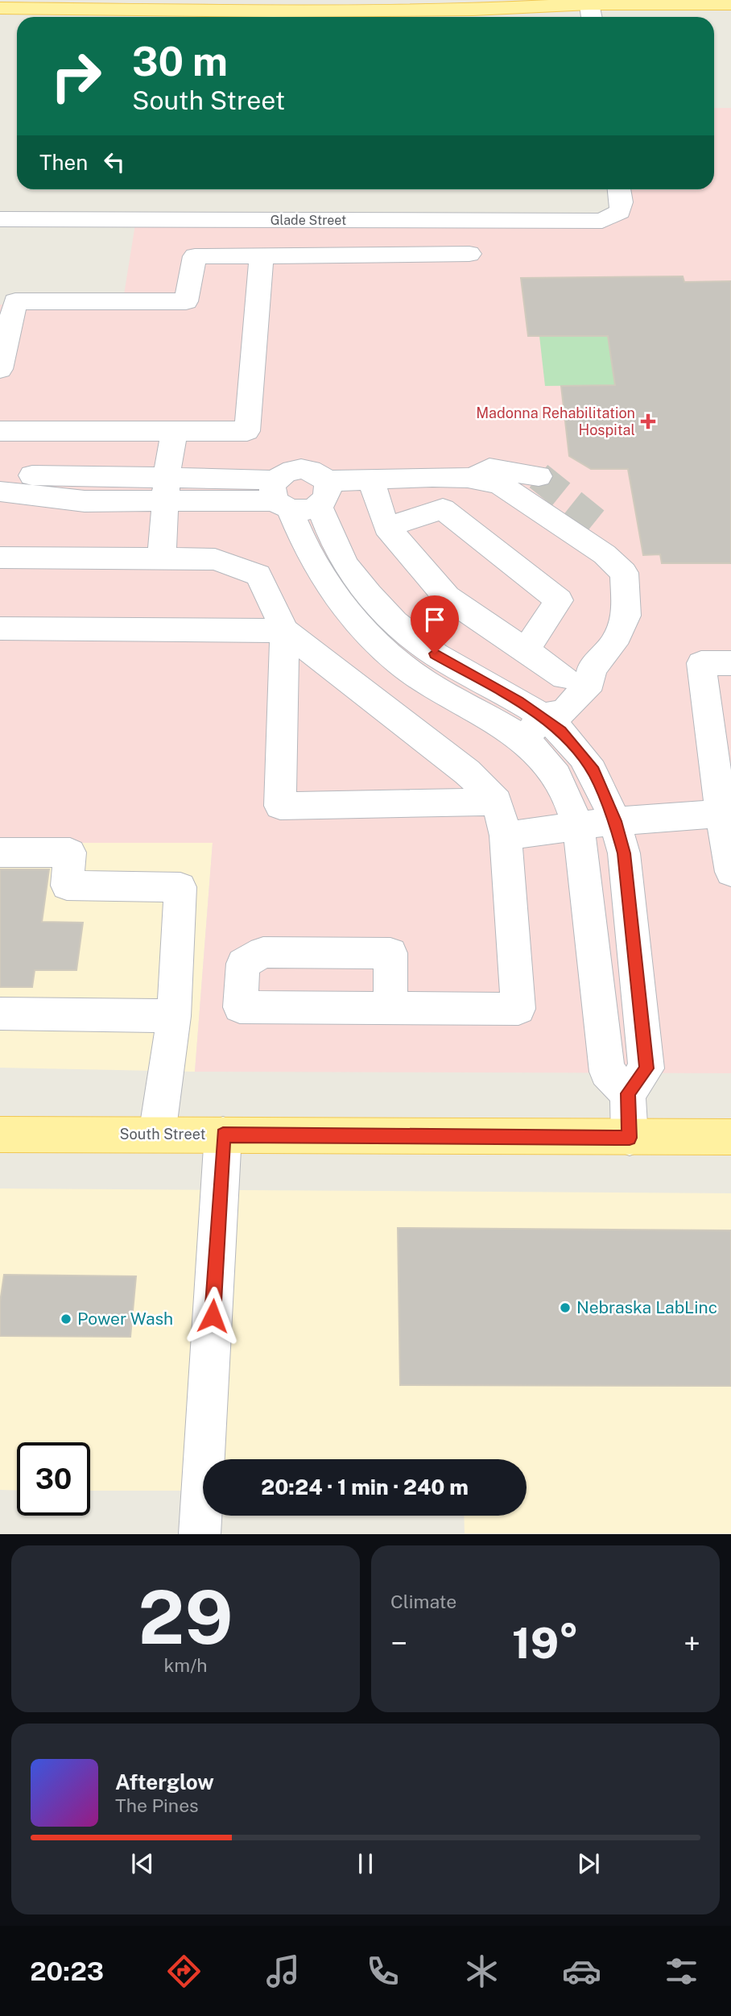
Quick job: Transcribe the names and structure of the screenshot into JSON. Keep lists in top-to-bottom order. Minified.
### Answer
{"streets":{"main road":["South Street"],"street":["Glade Street"]},"places":{"health":["Madonna Rehabilitation Hospital"],"other":["Nebraska LabLinc","Power Wash"]},"page":{"turn":["30 m","South Street"],"then":"Then","limit":"30","trip":"20:24 · 1 min · 240 m","tile":[["29","km/h"],"Climate"],"heat":["−","19°","+"],"song":["Afterglow","The Pines"],"tabs":"20:23"}}
